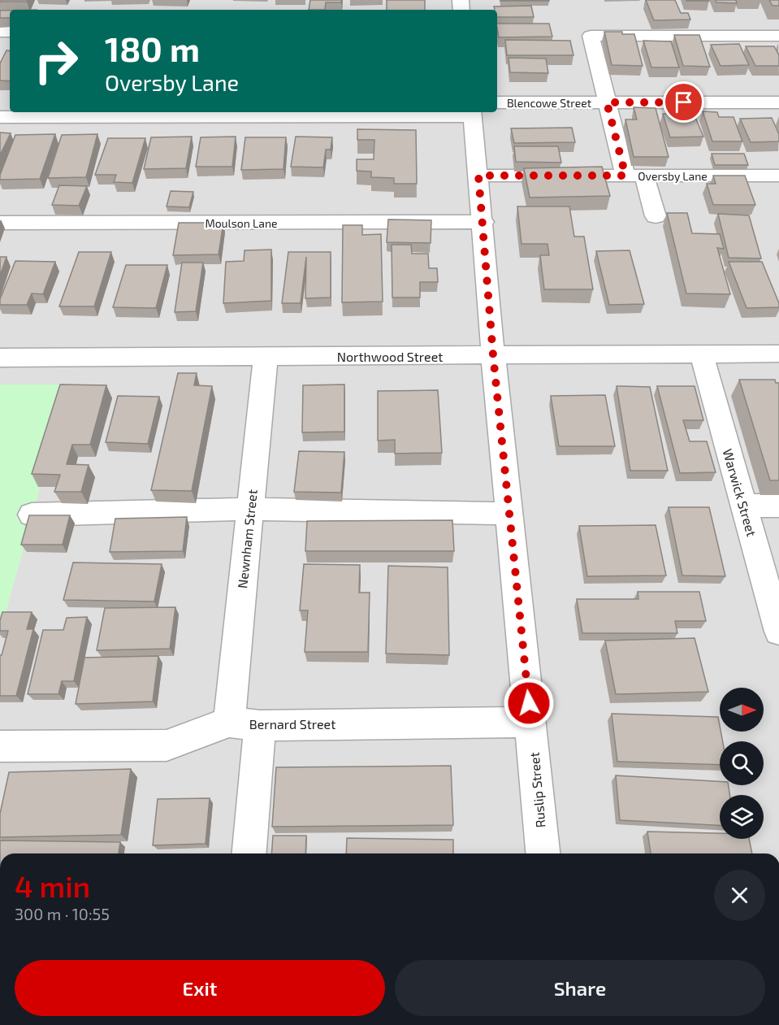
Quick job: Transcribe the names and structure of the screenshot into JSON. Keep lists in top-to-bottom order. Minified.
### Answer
{"streets":{"street":["Blencowe Street","Oversby Lane","Moulson Lane","Northwood Street","Warwick Street","Newnham Street","Bernard Street","Ruslip Street"]},"crossings":[["Oversby Lane","Ruslip Street"],["Moulson Lane","Ruslip Street"],["Northwood Street","Warwick Street"],["Northwood Street","Newnham Street"],["Northwood Street","Ruslip Street"],["Newnham Street","Bernard Street"],["Bernard Street","Ruslip Street"]],"north":"right","page":{"turn":["180 m","Oversby Lane"],"heading":["4 min","300 m · 10:55"],"buttons":["Exit","Share"]}}
